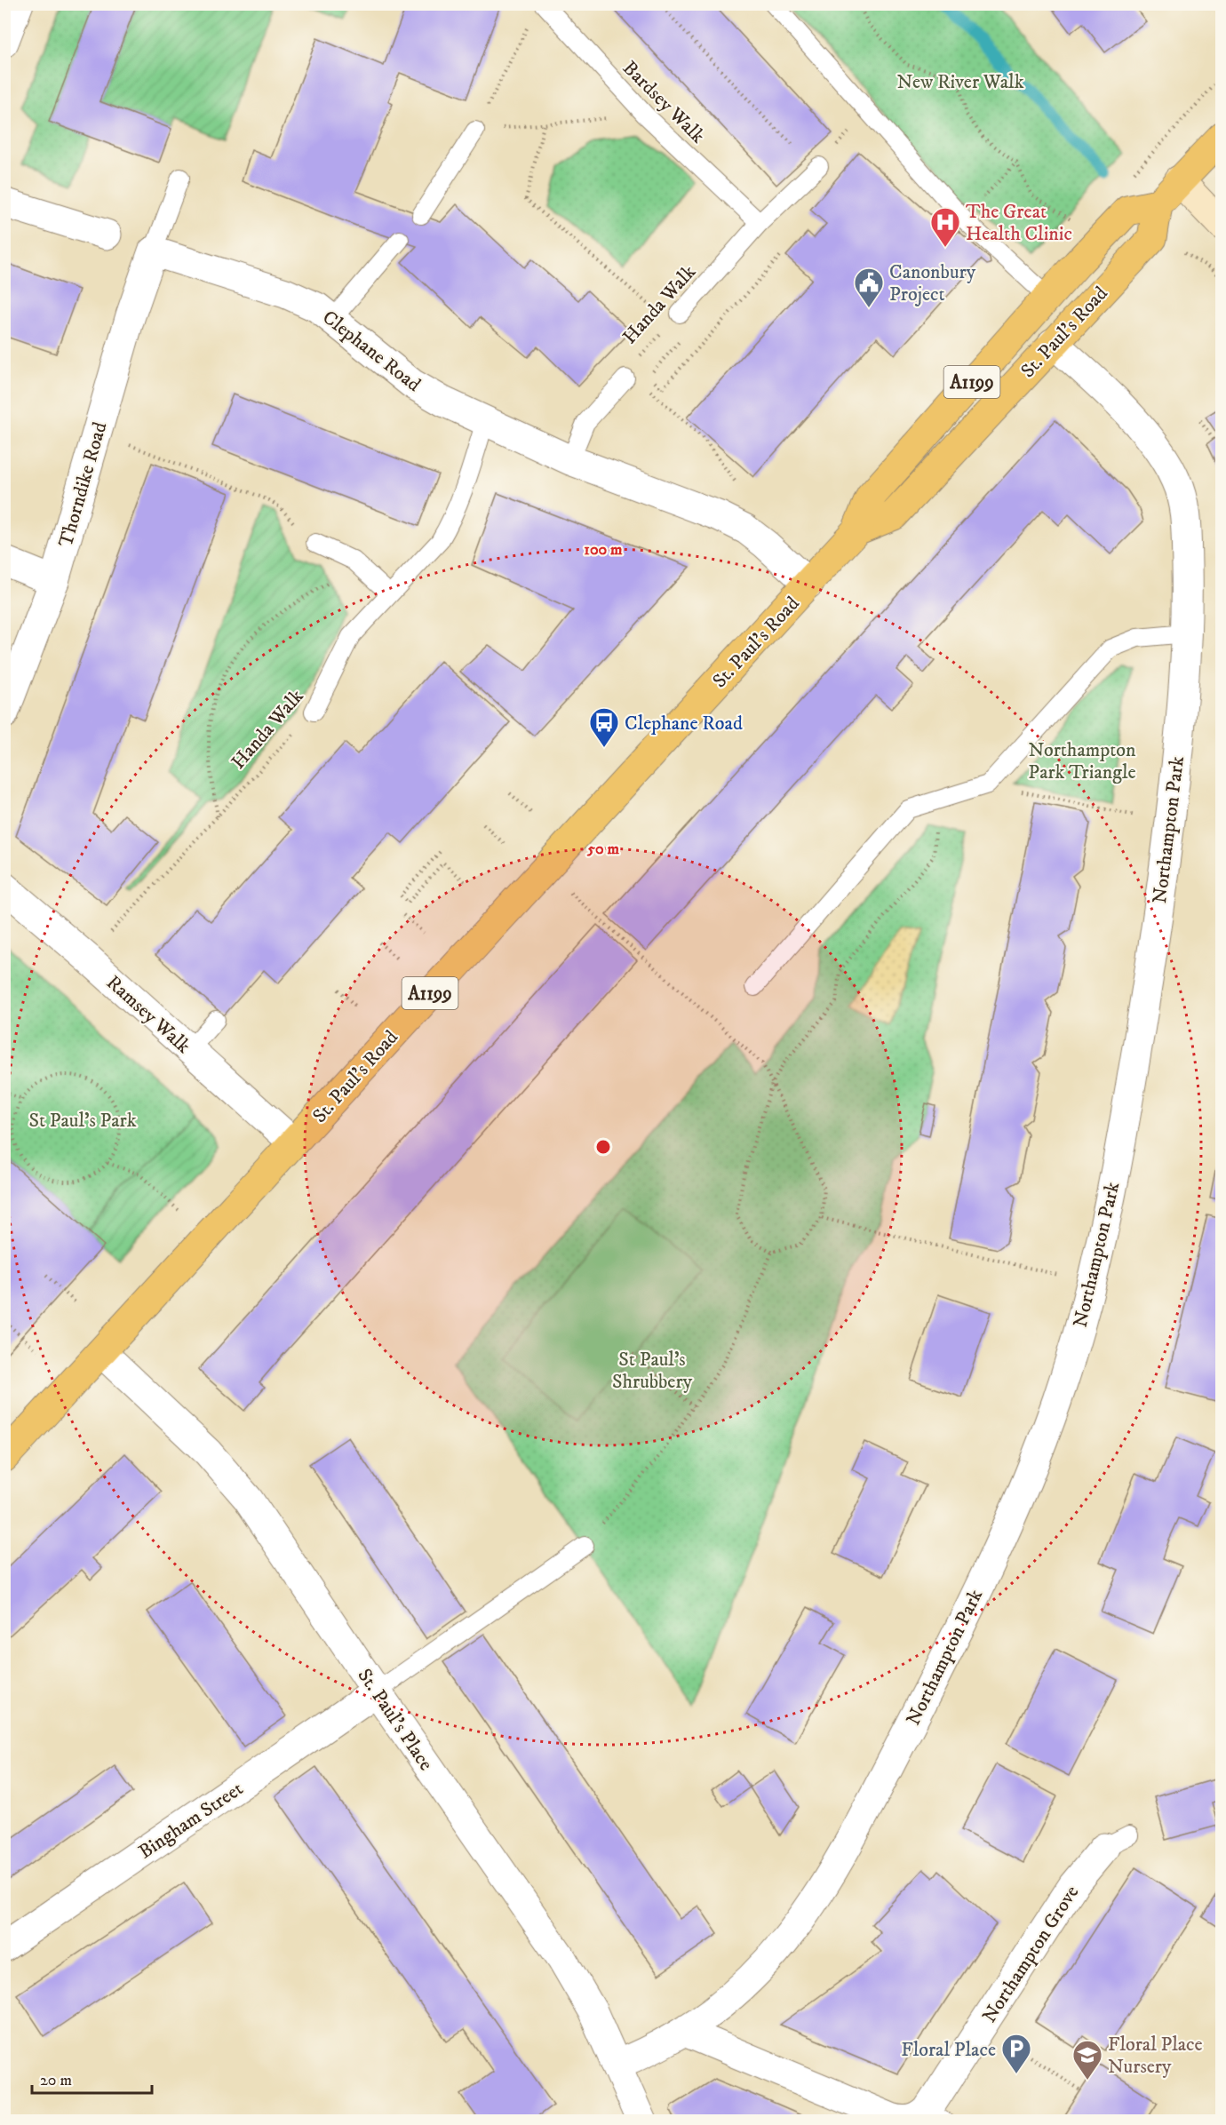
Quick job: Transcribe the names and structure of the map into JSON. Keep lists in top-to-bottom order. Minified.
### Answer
{"streets":{"main road":["St. Paul's Road","A1199"],"street":["Clephane Road","Thorndike Road","Northampton Park","Ramsey Walk","St. Paul's Place","Bingham Street","Northampton Grove"],"lane":["Bardsey Walk","Handa Walk"]},"crossings":[["Bardsey Walk","Handa Walk"],["Handa Walk","Clephane Road"],["Handa Walk","Ramsey Walk"],["St. Paul's Road","Clephane Road"],["St. Paul's Road","Northampton Park"],["St. Paul's Road","Ramsey Walk"],["St. Paul's Road","St. Paul's Place"],["Clephane Road","Thorndike Road"],["Northampton Park","St. Paul's Place"],["Northampton Park","Northampton Grove"],["St. Paul's Place","Bingham Street"]],"parks":["New River Walk","Northampton Park Triangle","St Paul's Park","St Paul's Shrubbery"],"places":{"hospital":["The Great Health Clinic"],"public building":["Canonbury Project"],"bus stop":["Clephane Road"],"parking":["Floral Place"],"school or university":["Floral Place Nursery"]},"scale_bar":"20 m","rings":["100 m","50 m"]}
